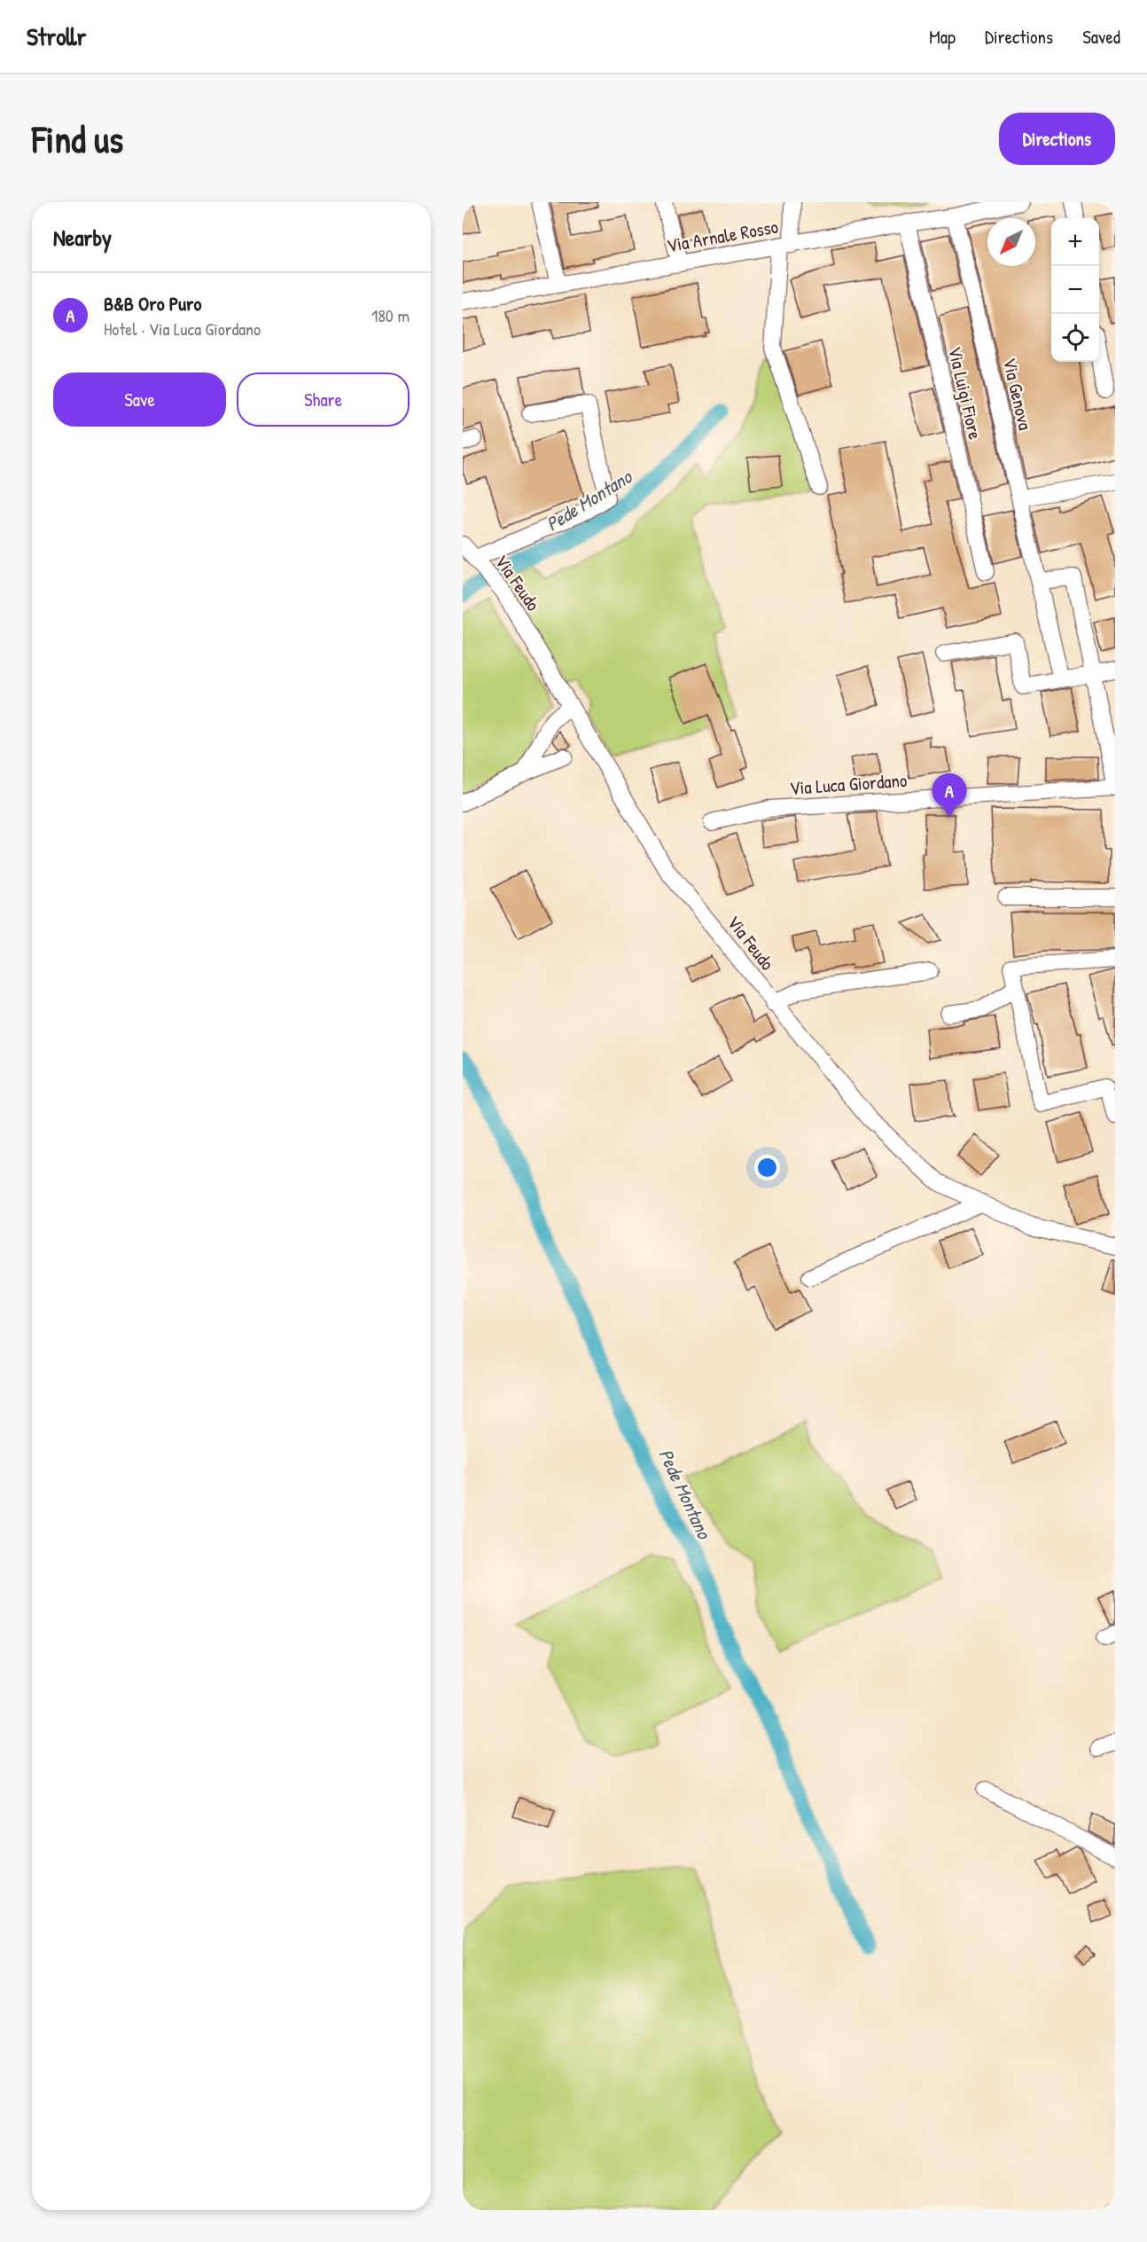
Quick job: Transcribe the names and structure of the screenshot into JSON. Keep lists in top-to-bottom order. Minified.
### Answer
{"streets":{"street":["Via Arnale Rosso","Via Luigi Fiore","Via Genova","Via Feudo","Via Luca Giordano"]},"crossings":[["Via Arnale Rosso","Via Luigi Fiore"],["Via Arnale Rosso","Via Genova"]],"water":["Pede Montano"],"north":"bottom left","page":{"header":"Strollr","nav":["Map","Directions","Saved"],"buttons":["Directions",["Save","Share"]],"title":"Find us","heading":"Nearby","map_buttons":["+","−"],"list":[{"mark":"A","name":"B&B Oro Puro","note":"Hotel · Via Luca Giordano","value":"180 m"}],"pins":"A"}}
